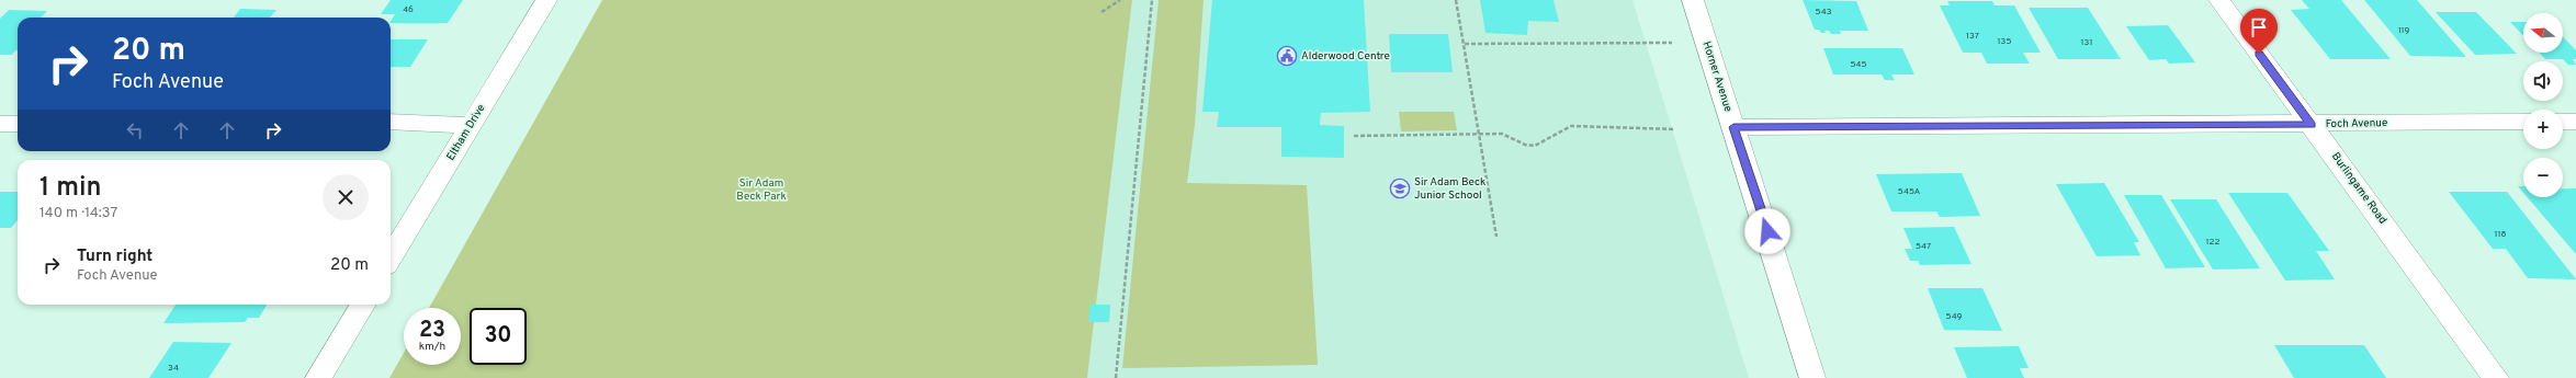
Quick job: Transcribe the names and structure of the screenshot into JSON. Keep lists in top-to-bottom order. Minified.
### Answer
{"streets":{"street":["Horner Avenue","Foch Avenue","Eltham Drive","Burlingame Road"]},"crossings":[["Horner Avenue","Foch Avenue"],["Foch Avenue","Burlingame Road"]],"parks":["Sir Adam Beck Park"],"places":{"public building":["Alderwood Centre"],"school or university":["Sir Adam Beck Junior School"]},"house_numbers":["46","543","119","137","135","131","545","545A","118","122","547","549","34"],"north":"left","page":{"map_buttons":["+","−"],"turn":["20 m","Foch Avenue"],"heading":["1 min","140 m · 14:37"],"list":[{"name":"Turn right","note":"Foch Avenue","value":"20 m"}],"speed":"23 km/h","limit":"30"}}
